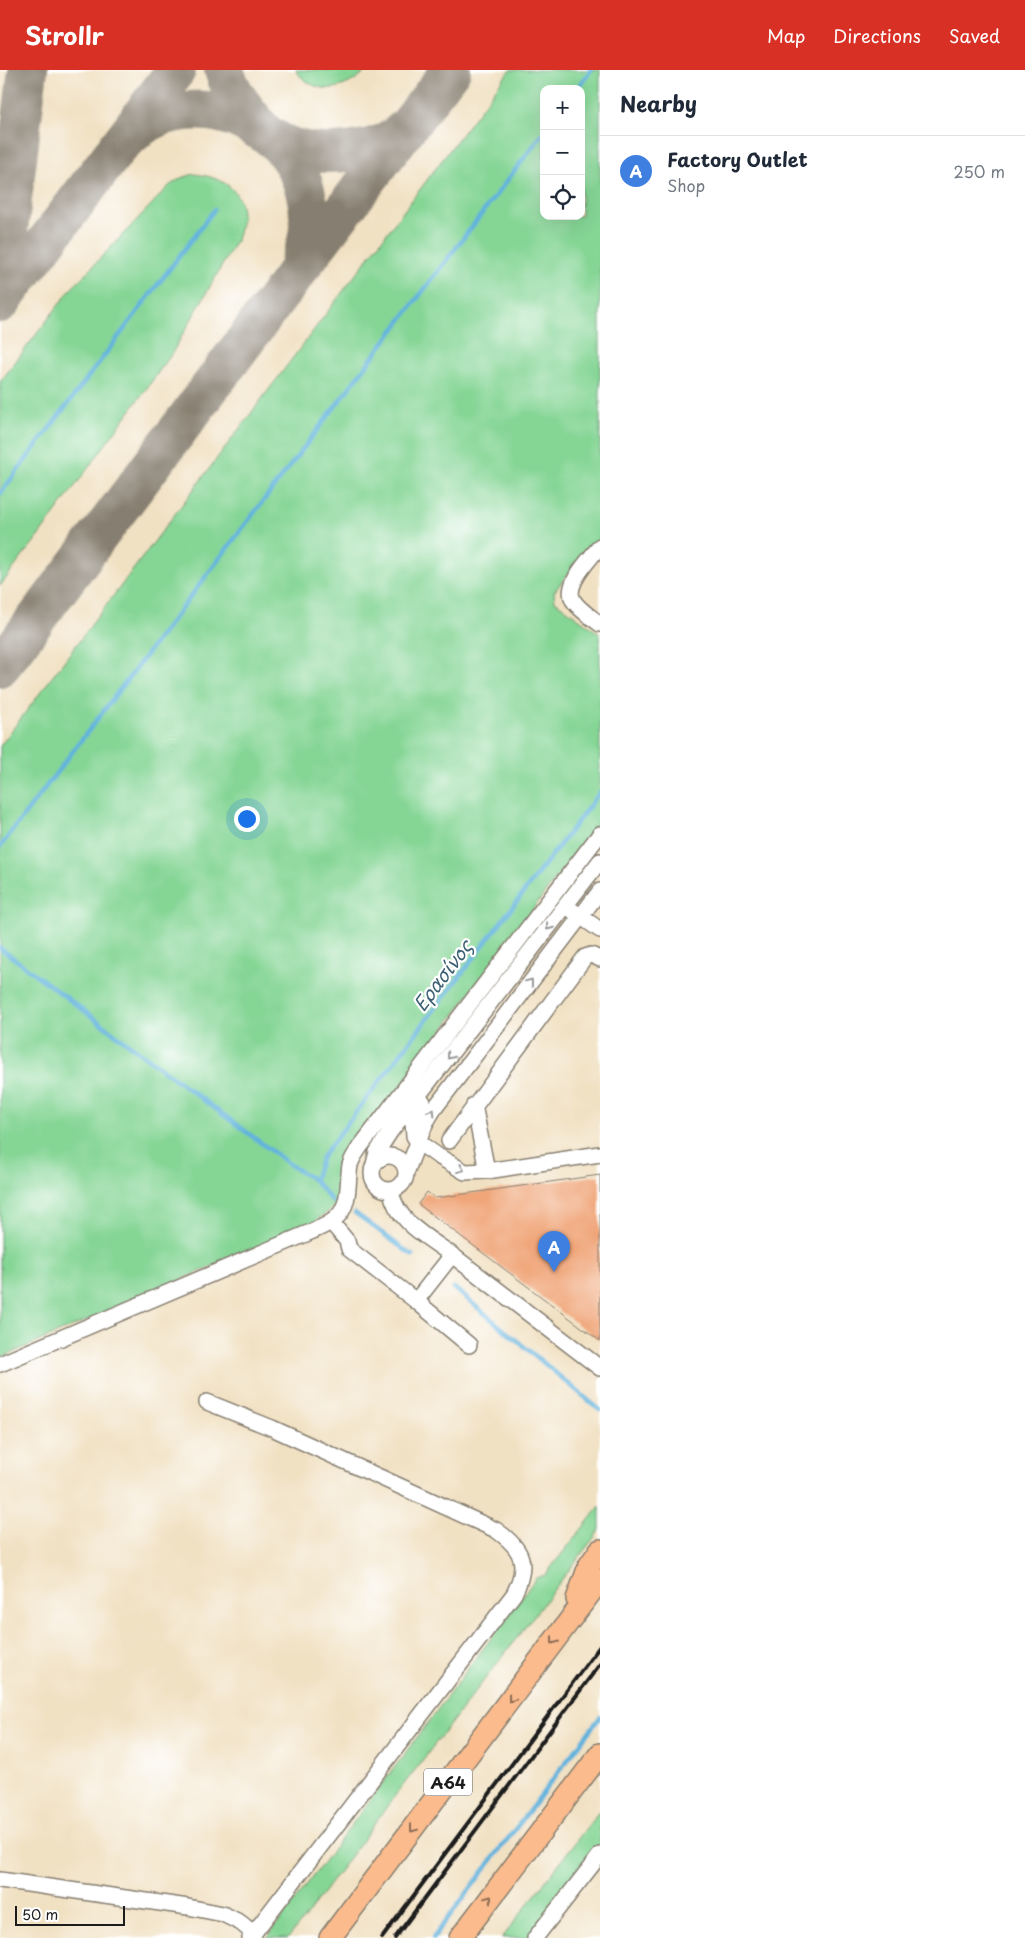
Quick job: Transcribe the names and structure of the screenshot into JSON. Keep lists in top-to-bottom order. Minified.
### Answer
{"streets":{"highway":["Α64"]},"water":["Ερασίνος"],"scale_bar":"50 m","page":{"header":"Strollr","nav":["Map","Directions","Saved"],"heading":"Nearby","map_buttons":["+","−"],"list":[{"mark":"A","name":"Factory Outlet","note":"Shop","value":"250 m"}],"pins":"A","scale":"50 m"}}
